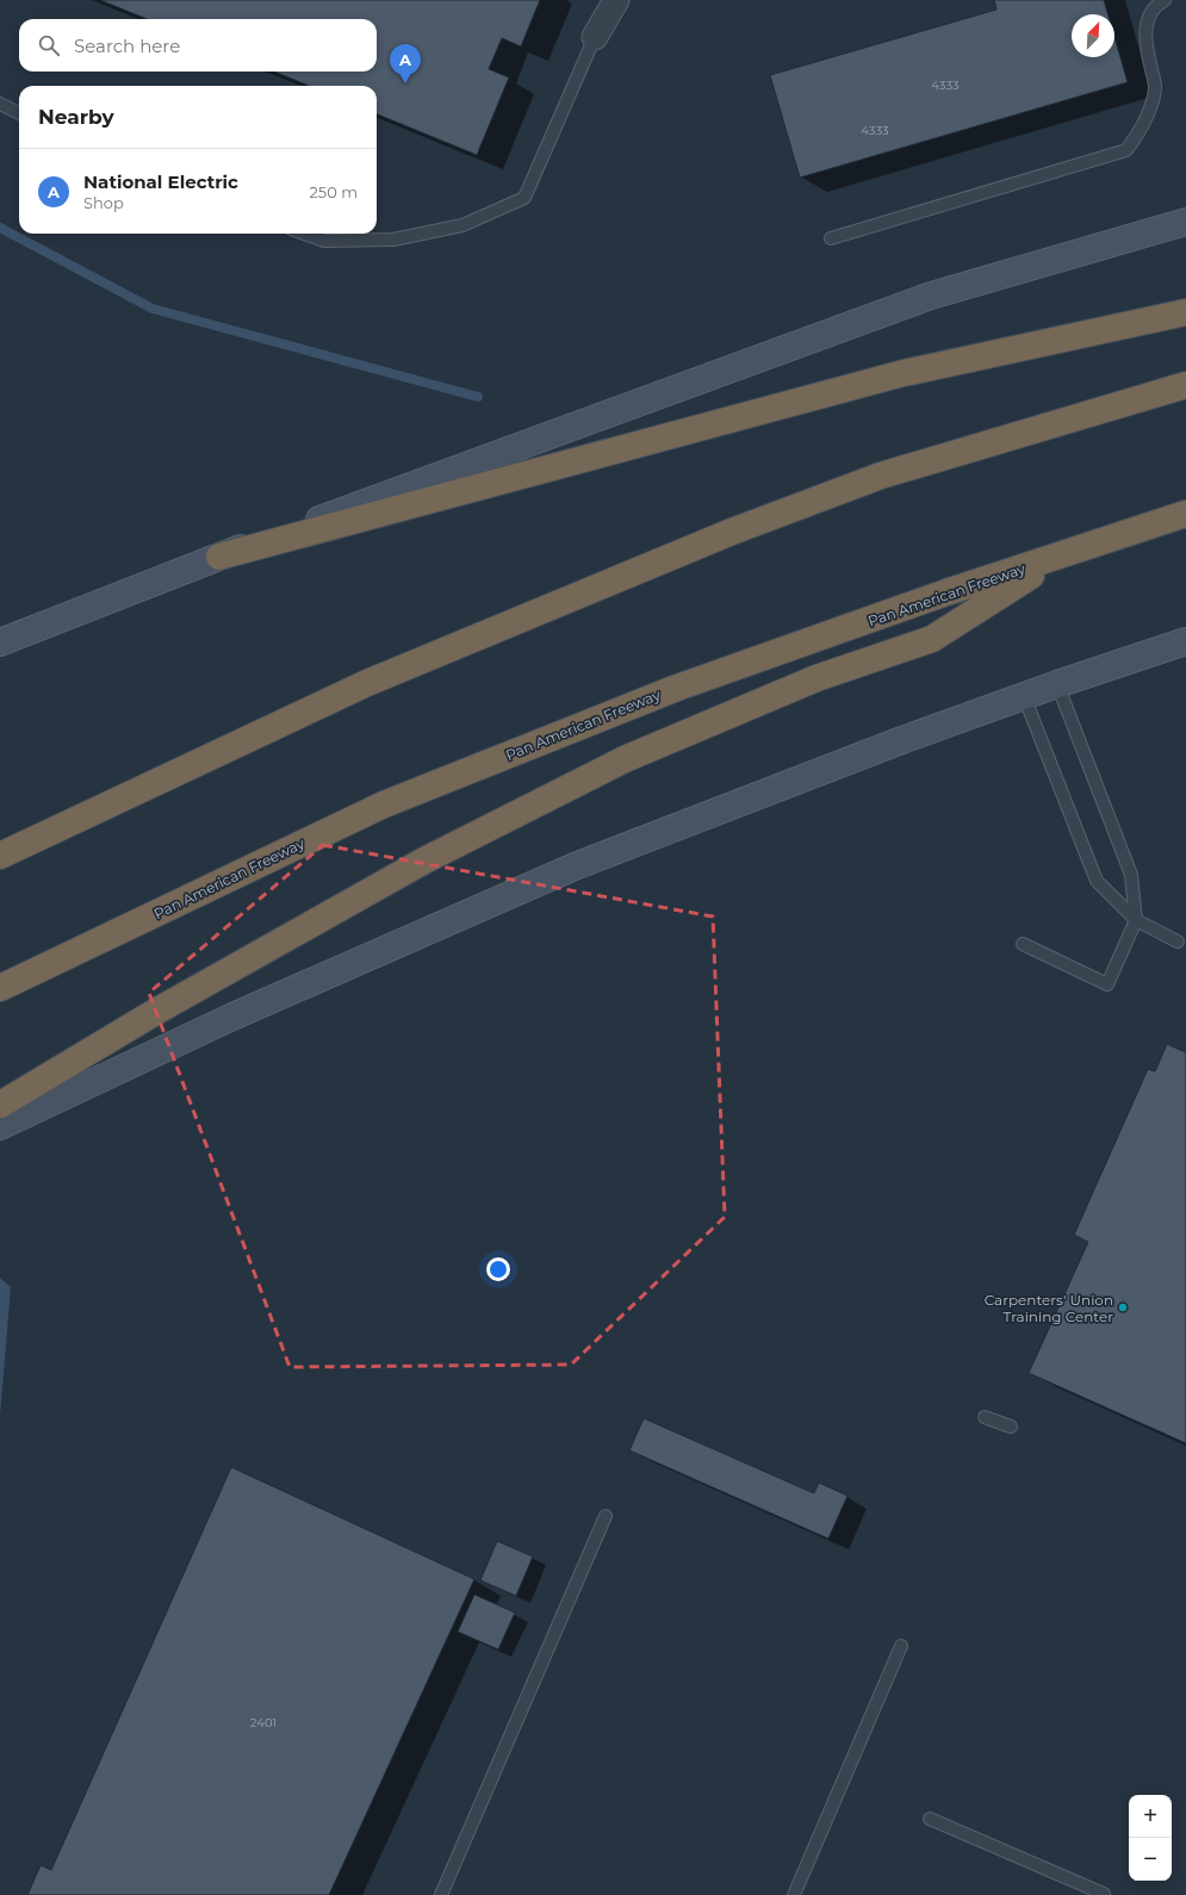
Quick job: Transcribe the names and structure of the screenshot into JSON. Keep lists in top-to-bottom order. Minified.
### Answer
{"streets":{"highway":["Pan American Freeway"]},"places":["Carpenters' Union Training Center"],"house_numbers":["4333","4333","2401"],"north":"top right","page":{"search":"Search here","pins":"A","heading":"Nearby","list":[{"mark":"A","name":"National Electric","note":"Shop","value":"250 m"}],"map_buttons":["+","−"]}}
